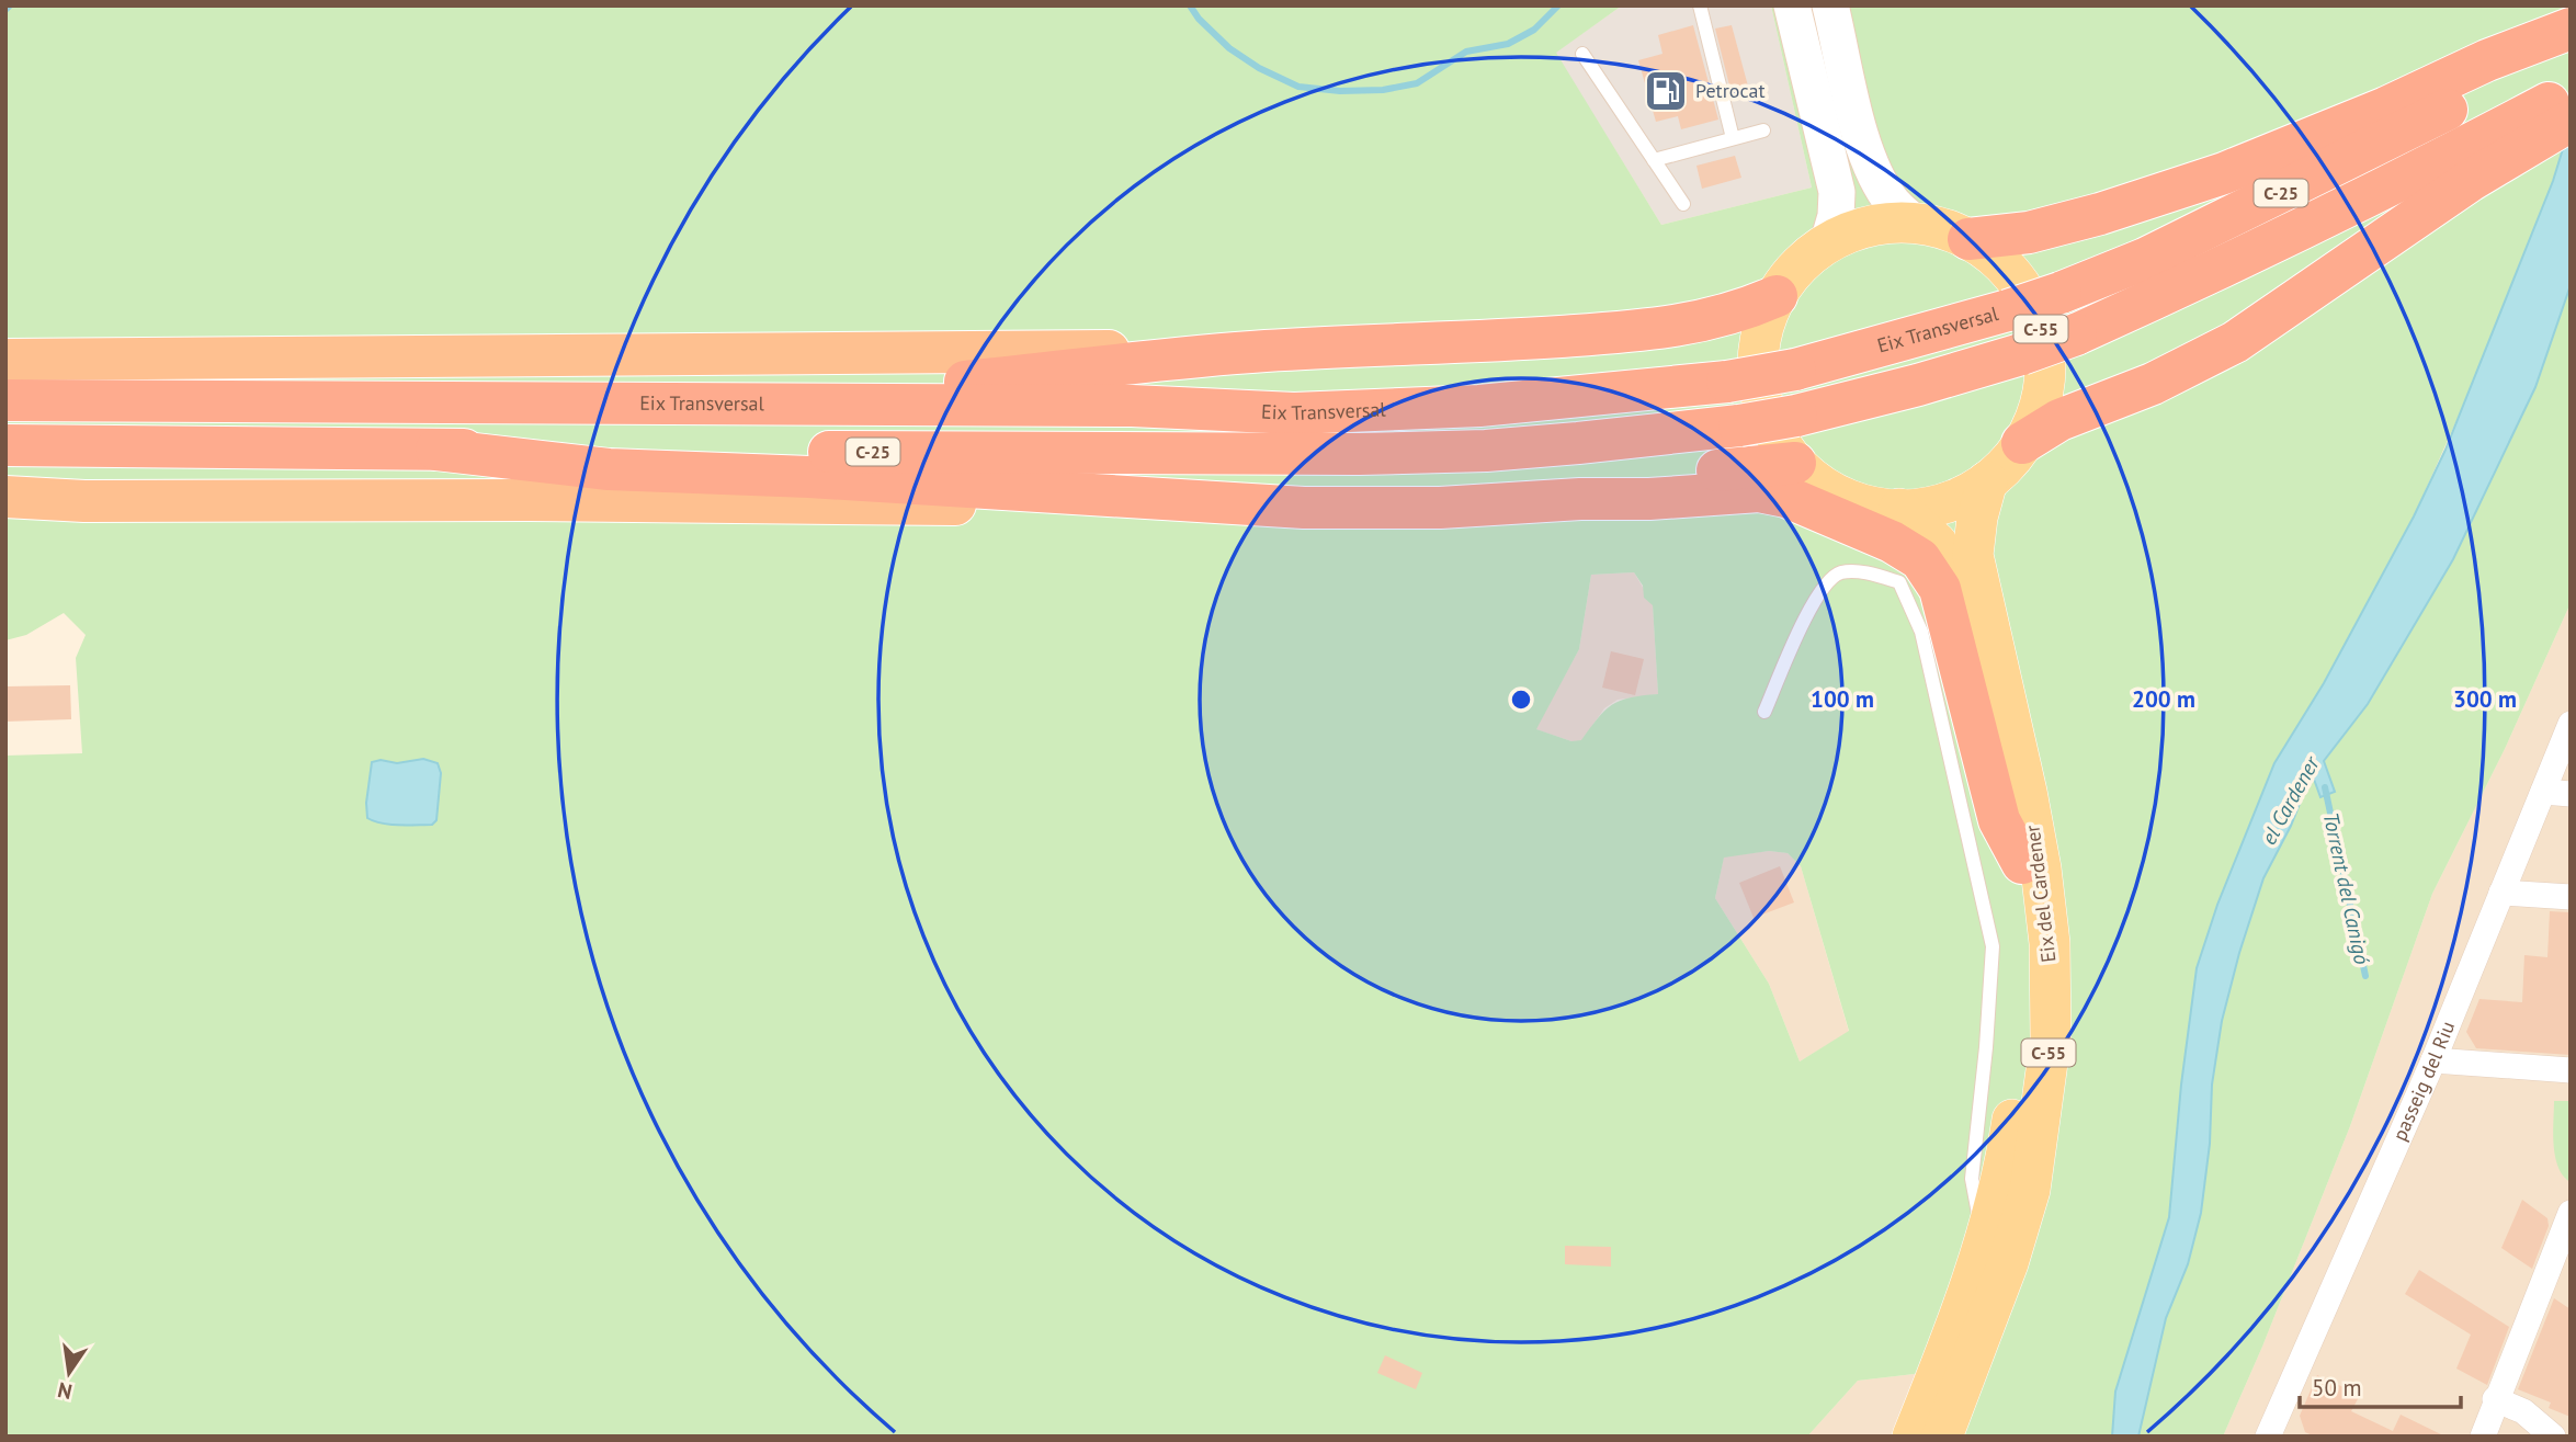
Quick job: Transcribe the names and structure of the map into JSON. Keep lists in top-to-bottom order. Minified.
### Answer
{"streets":{"highway":["C-25","Eix Transversal"],"main road":["C-55","Eix del Cardener"],"street":["passeig del Riu"]},"crossings":[["C-55","Eix del Cardener"]],"water":["el Cardener","Torrent del Canigó"],"places":{"fuel station":["Petrocat"]},"scale_bar":"50 m","north":"bottom","rings":["100 m","200 m","300 m"]}
